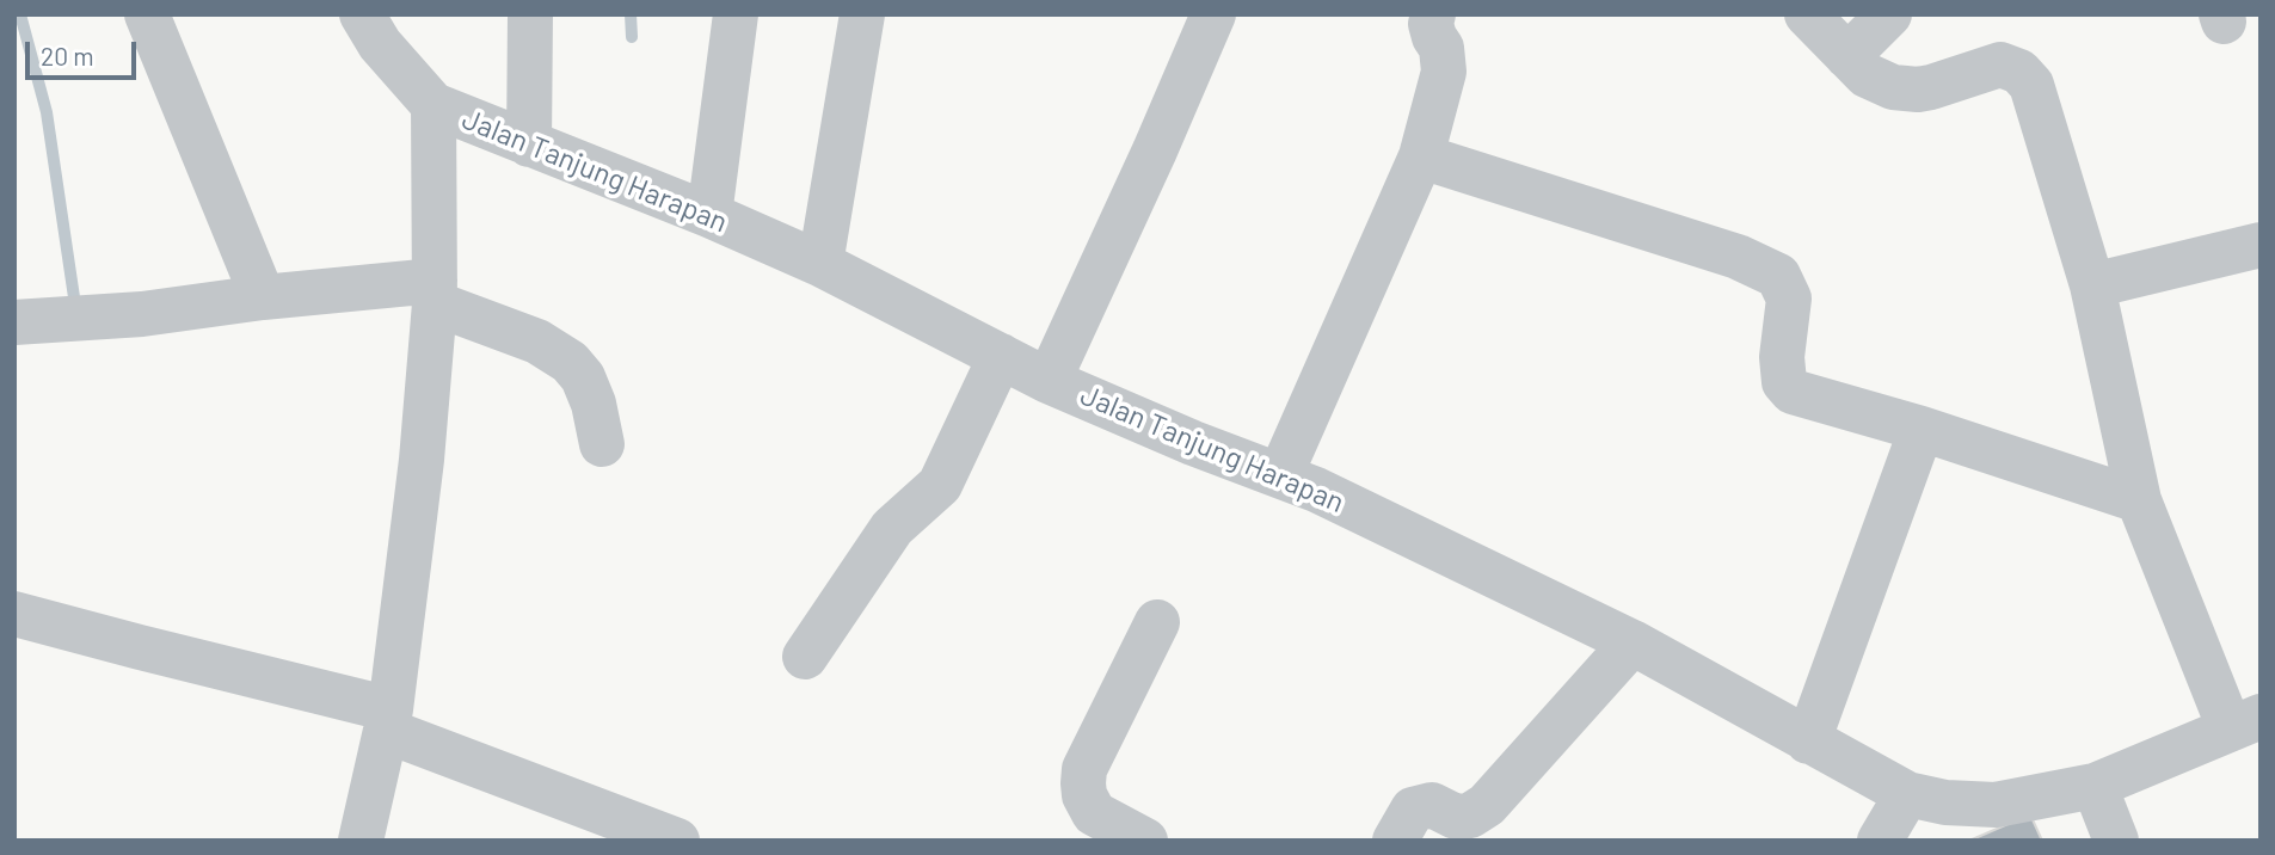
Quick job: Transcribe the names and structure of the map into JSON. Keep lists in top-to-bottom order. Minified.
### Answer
{"streets":{"street":["Jalan Tanjung Harapan"]},"scale_bar":"20 m"}
